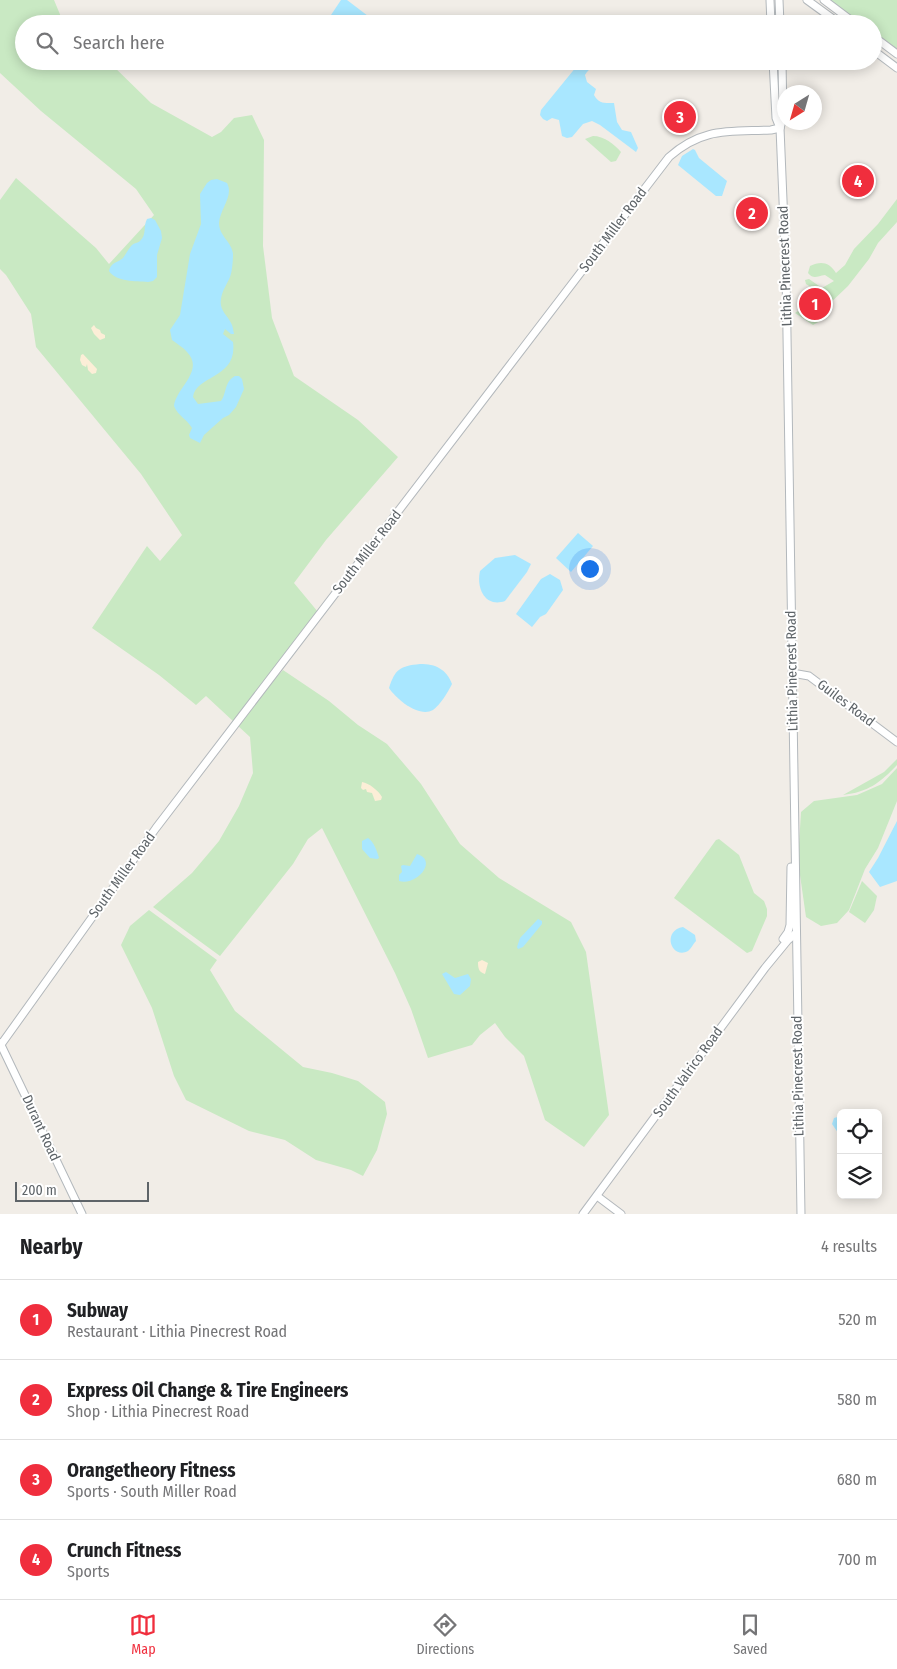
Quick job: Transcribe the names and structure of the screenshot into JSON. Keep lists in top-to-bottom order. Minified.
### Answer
{"streets":{"street":["South Miller Road","Lithia Pinecrest Road","Guiles Road","South Valrico Road","Durant Road"]},"crossings":[["South Miller Road","Durant Road"],["Lithia Pinecrest Road","Guiles Road"],["Lithia Pinecrest Road","South Valrico Road"]],"scale_bar":"200 m","north":"bottom left","page":{"search":"Search here","pins":["3","4","2","1"],"scale":"200 m","heading":["Nearby","4 results"],"list":[{"mark":"1","name":"Subway","note":"Restaurant · Lithia Pinecrest Road","value":"520 m"},{"mark":"2","name":"Express Oil Change & Tire Engineers","note":"Shop · Lithia Pinecrest Road","value":"580 m"},{"mark":"3","name":"Orangetheory Fitness","note":"Sports · South Miller Road","value":"680 m"},{"mark":"4","name":"Crunch Fitness","note":"Sports","value":"700 m"}],"nav":["Map","Directions","Saved"]}}
